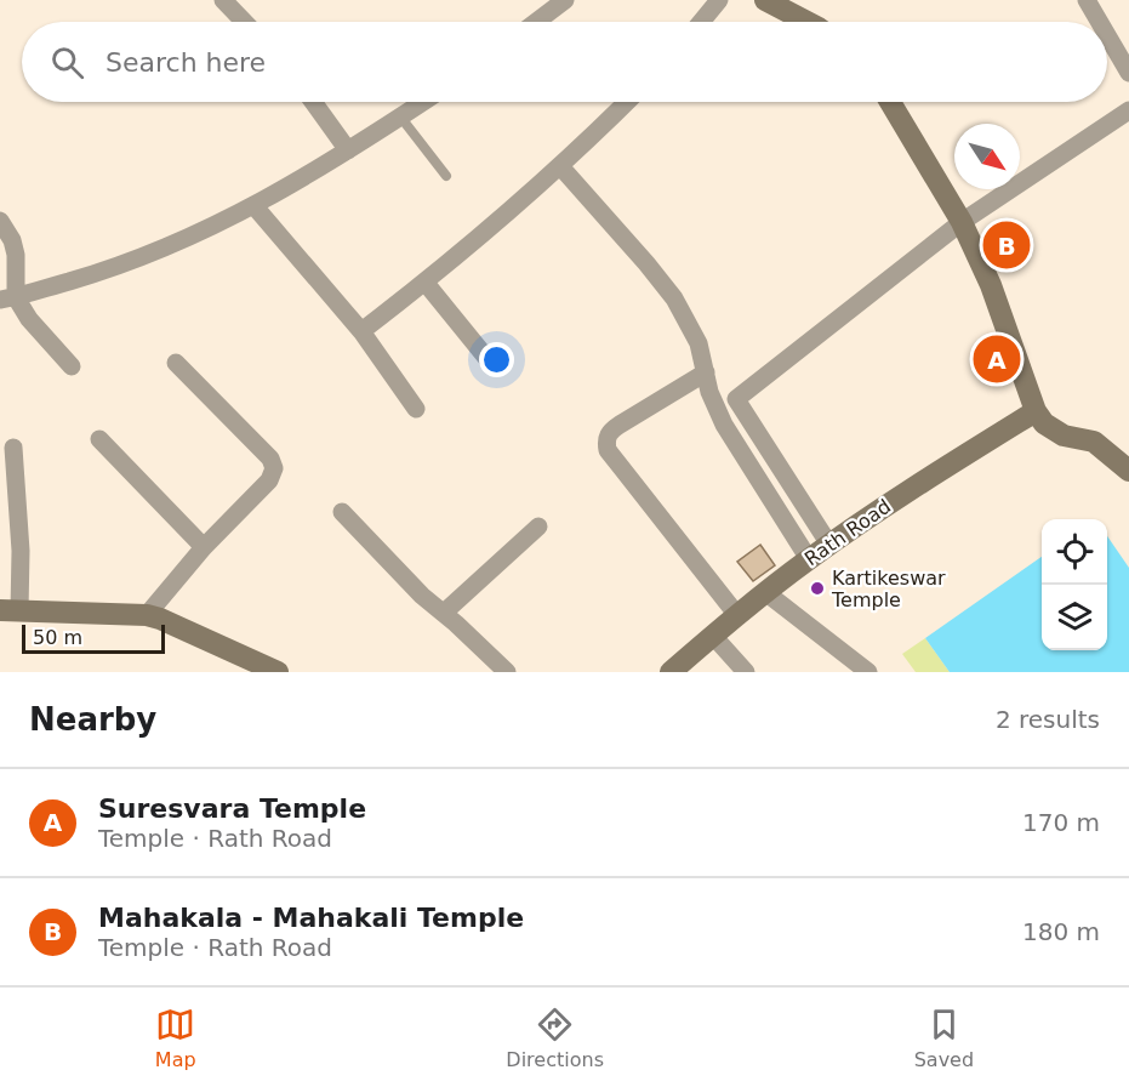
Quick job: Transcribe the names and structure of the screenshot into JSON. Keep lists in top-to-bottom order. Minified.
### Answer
{"streets":{"street":["Rath Road"]},"places":["Kartikeswar Temple"],"scale_bar":"50 m","north":"bottom right","page":{"search":"Search here","pins":["B","A"],"scale":"50 m","heading":["Nearby","2 results"],"list":[{"mark":"A","name":"Suresvara Temple","note":"Temple · Rath Road","value":"170 m"},{"mark":"B","name":"Mahakala - Mahakali Temple","note":"Temple · Rath Road","value":"180 m"}],"nav":["Map","Directions","Saved"]}}
